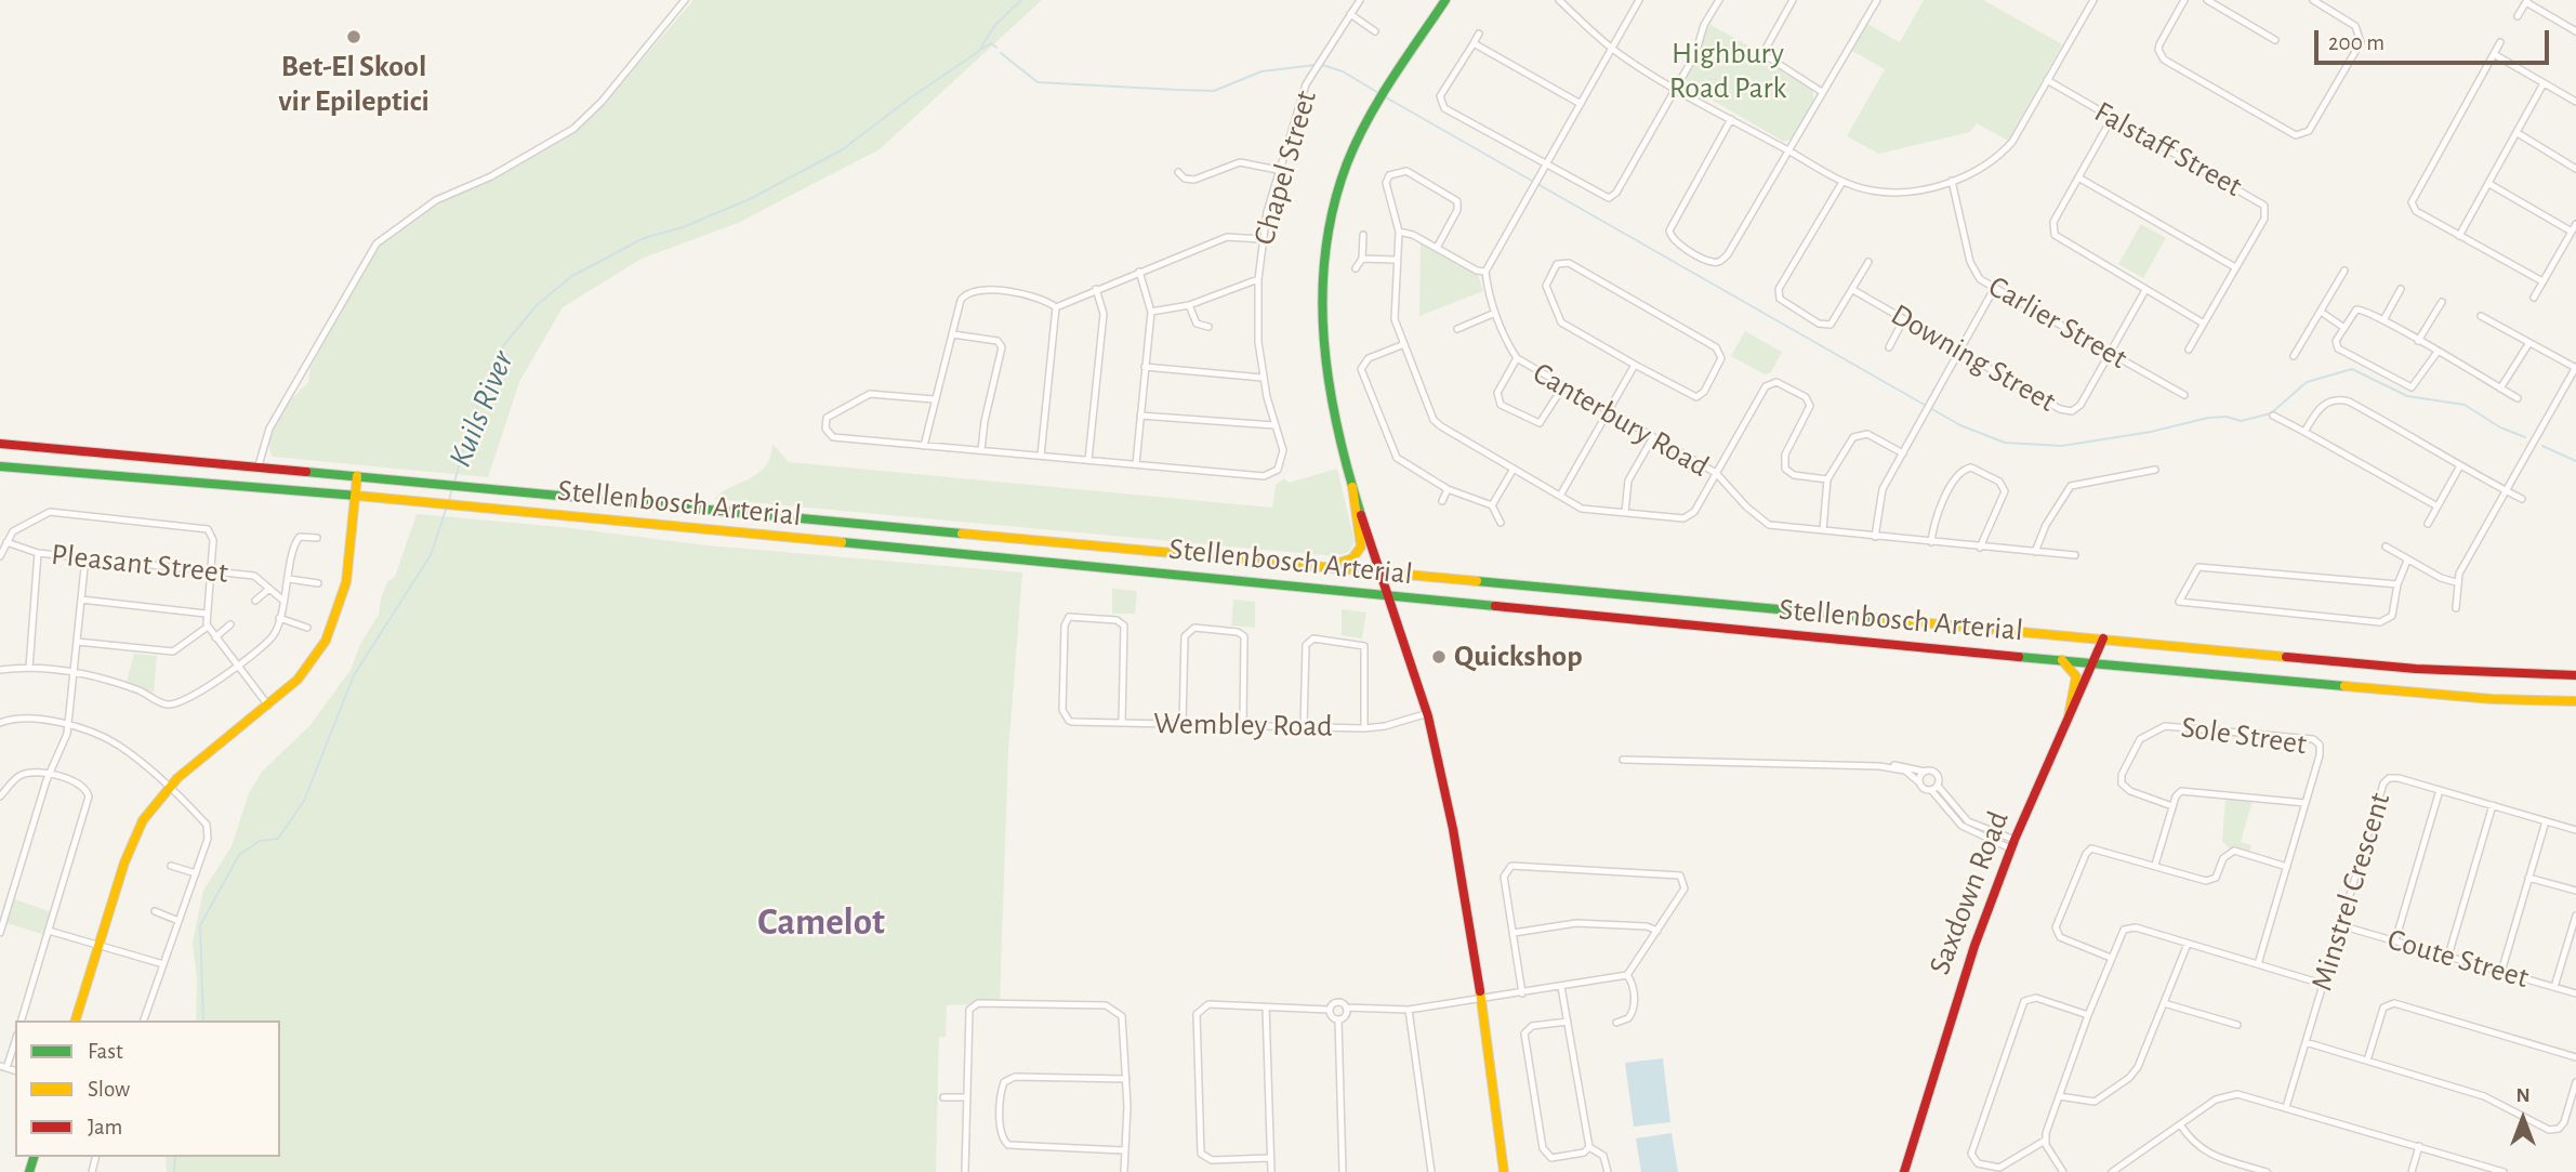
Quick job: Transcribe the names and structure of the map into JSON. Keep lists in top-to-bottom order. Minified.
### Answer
{"streets":{"main road":["Stellenbosch Arterial","Saxdown Road"],"street":["Falstaff Street","Chapel Street","Carlier Street","Downing Street","Canterbury Road","Pleasant Street","Wembley Road","Sole Street","Minstrel Crescent","Coute Street"]},"crossings":[["Carlier Street","Downing Street"],["Stellenbosch Arterial","Saxdown Road"],["Minstrel Crescent","Coute Street"]],"districts":["Camelot"],"water":["Kuils River"],"parks":["Highbury Road Park"],"places":["Bet-El Skool vir Epileptici","Quickshop"],"legend":["Fast","Slow","Jam"],"scale_bar":"200 m","north":"top"}
